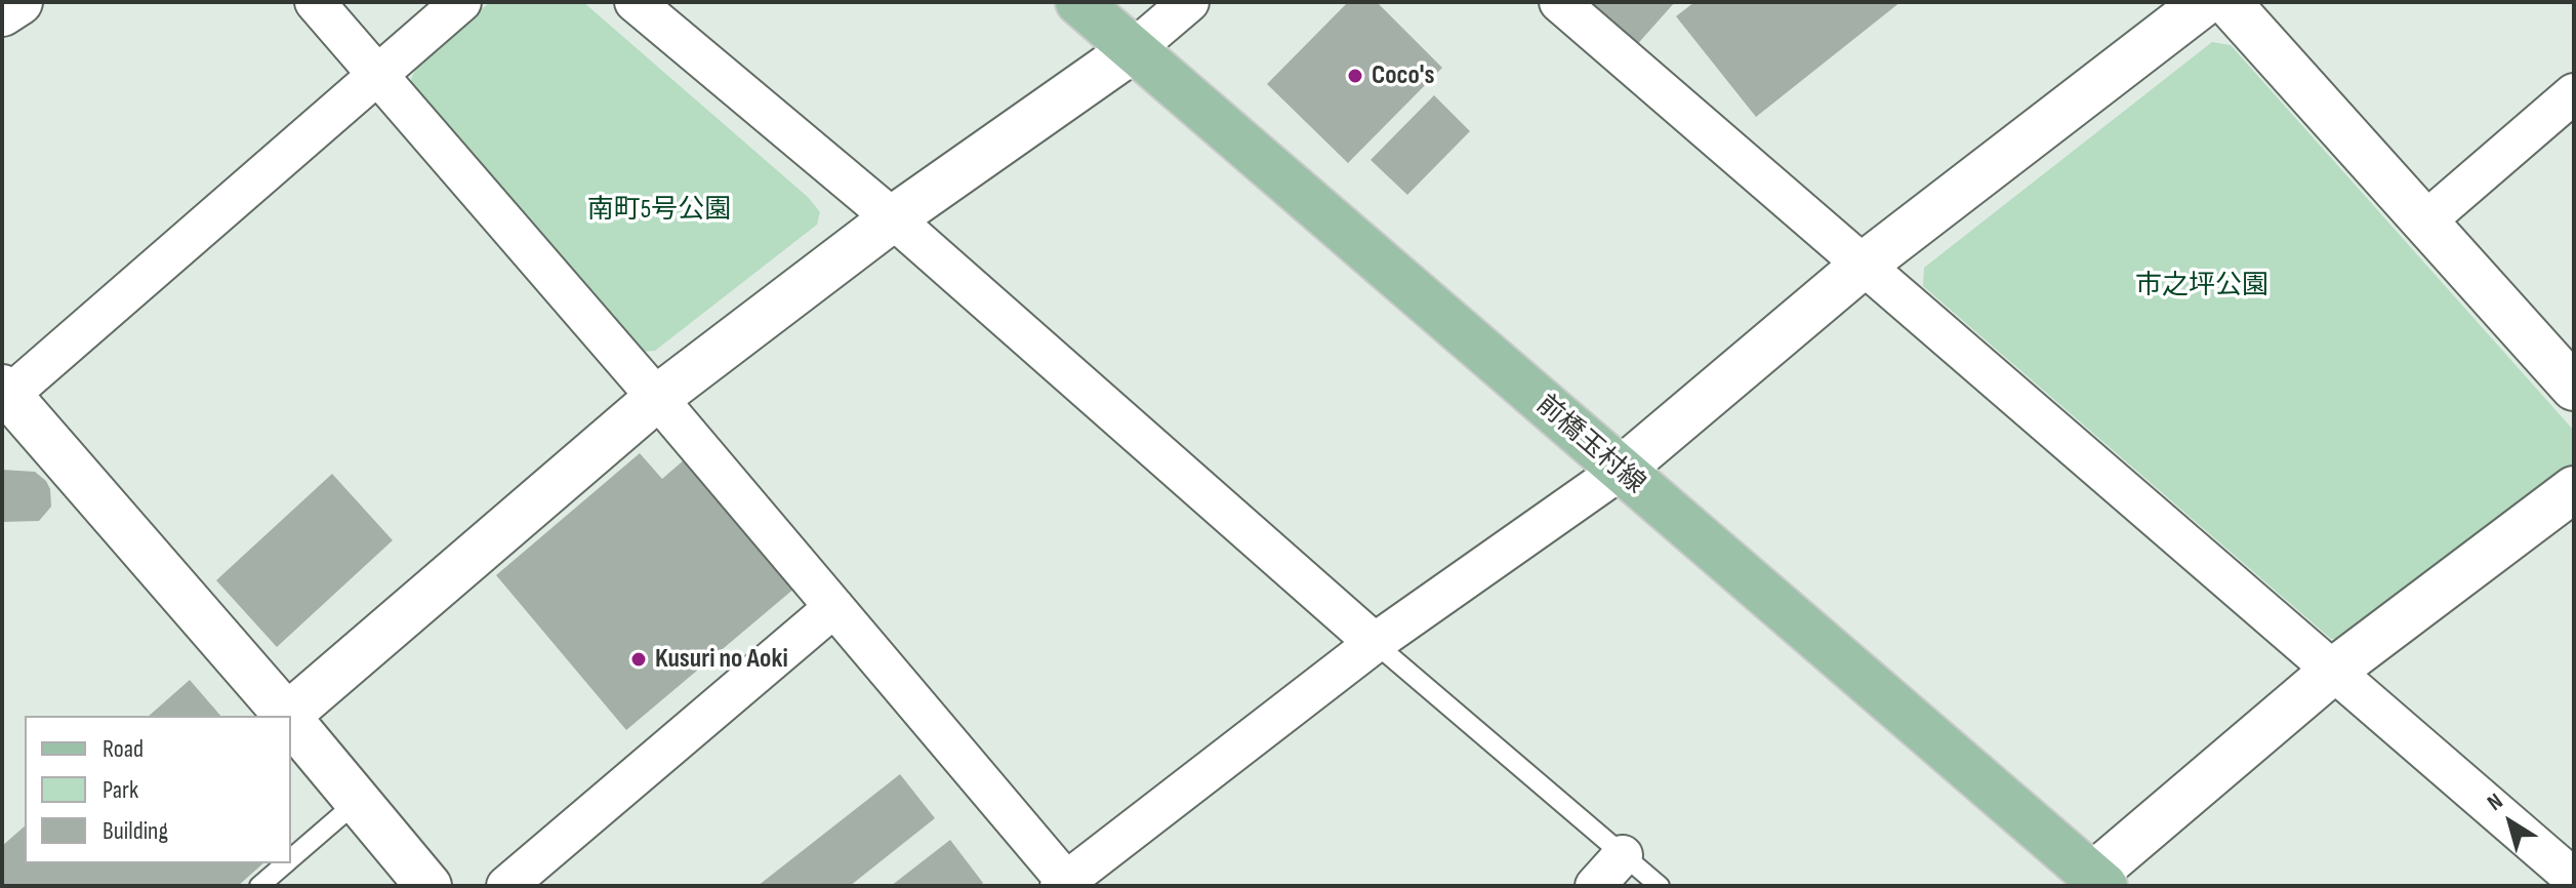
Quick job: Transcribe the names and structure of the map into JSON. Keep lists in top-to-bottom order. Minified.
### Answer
{"streets":{"main road":["前橋玉村線"]},"parks":["南町5号公園","市之坪公園"],"places":["Coco's","Kusuri no Aoki"],"legend":["Road","Park","Building"],"north":"top left"}
